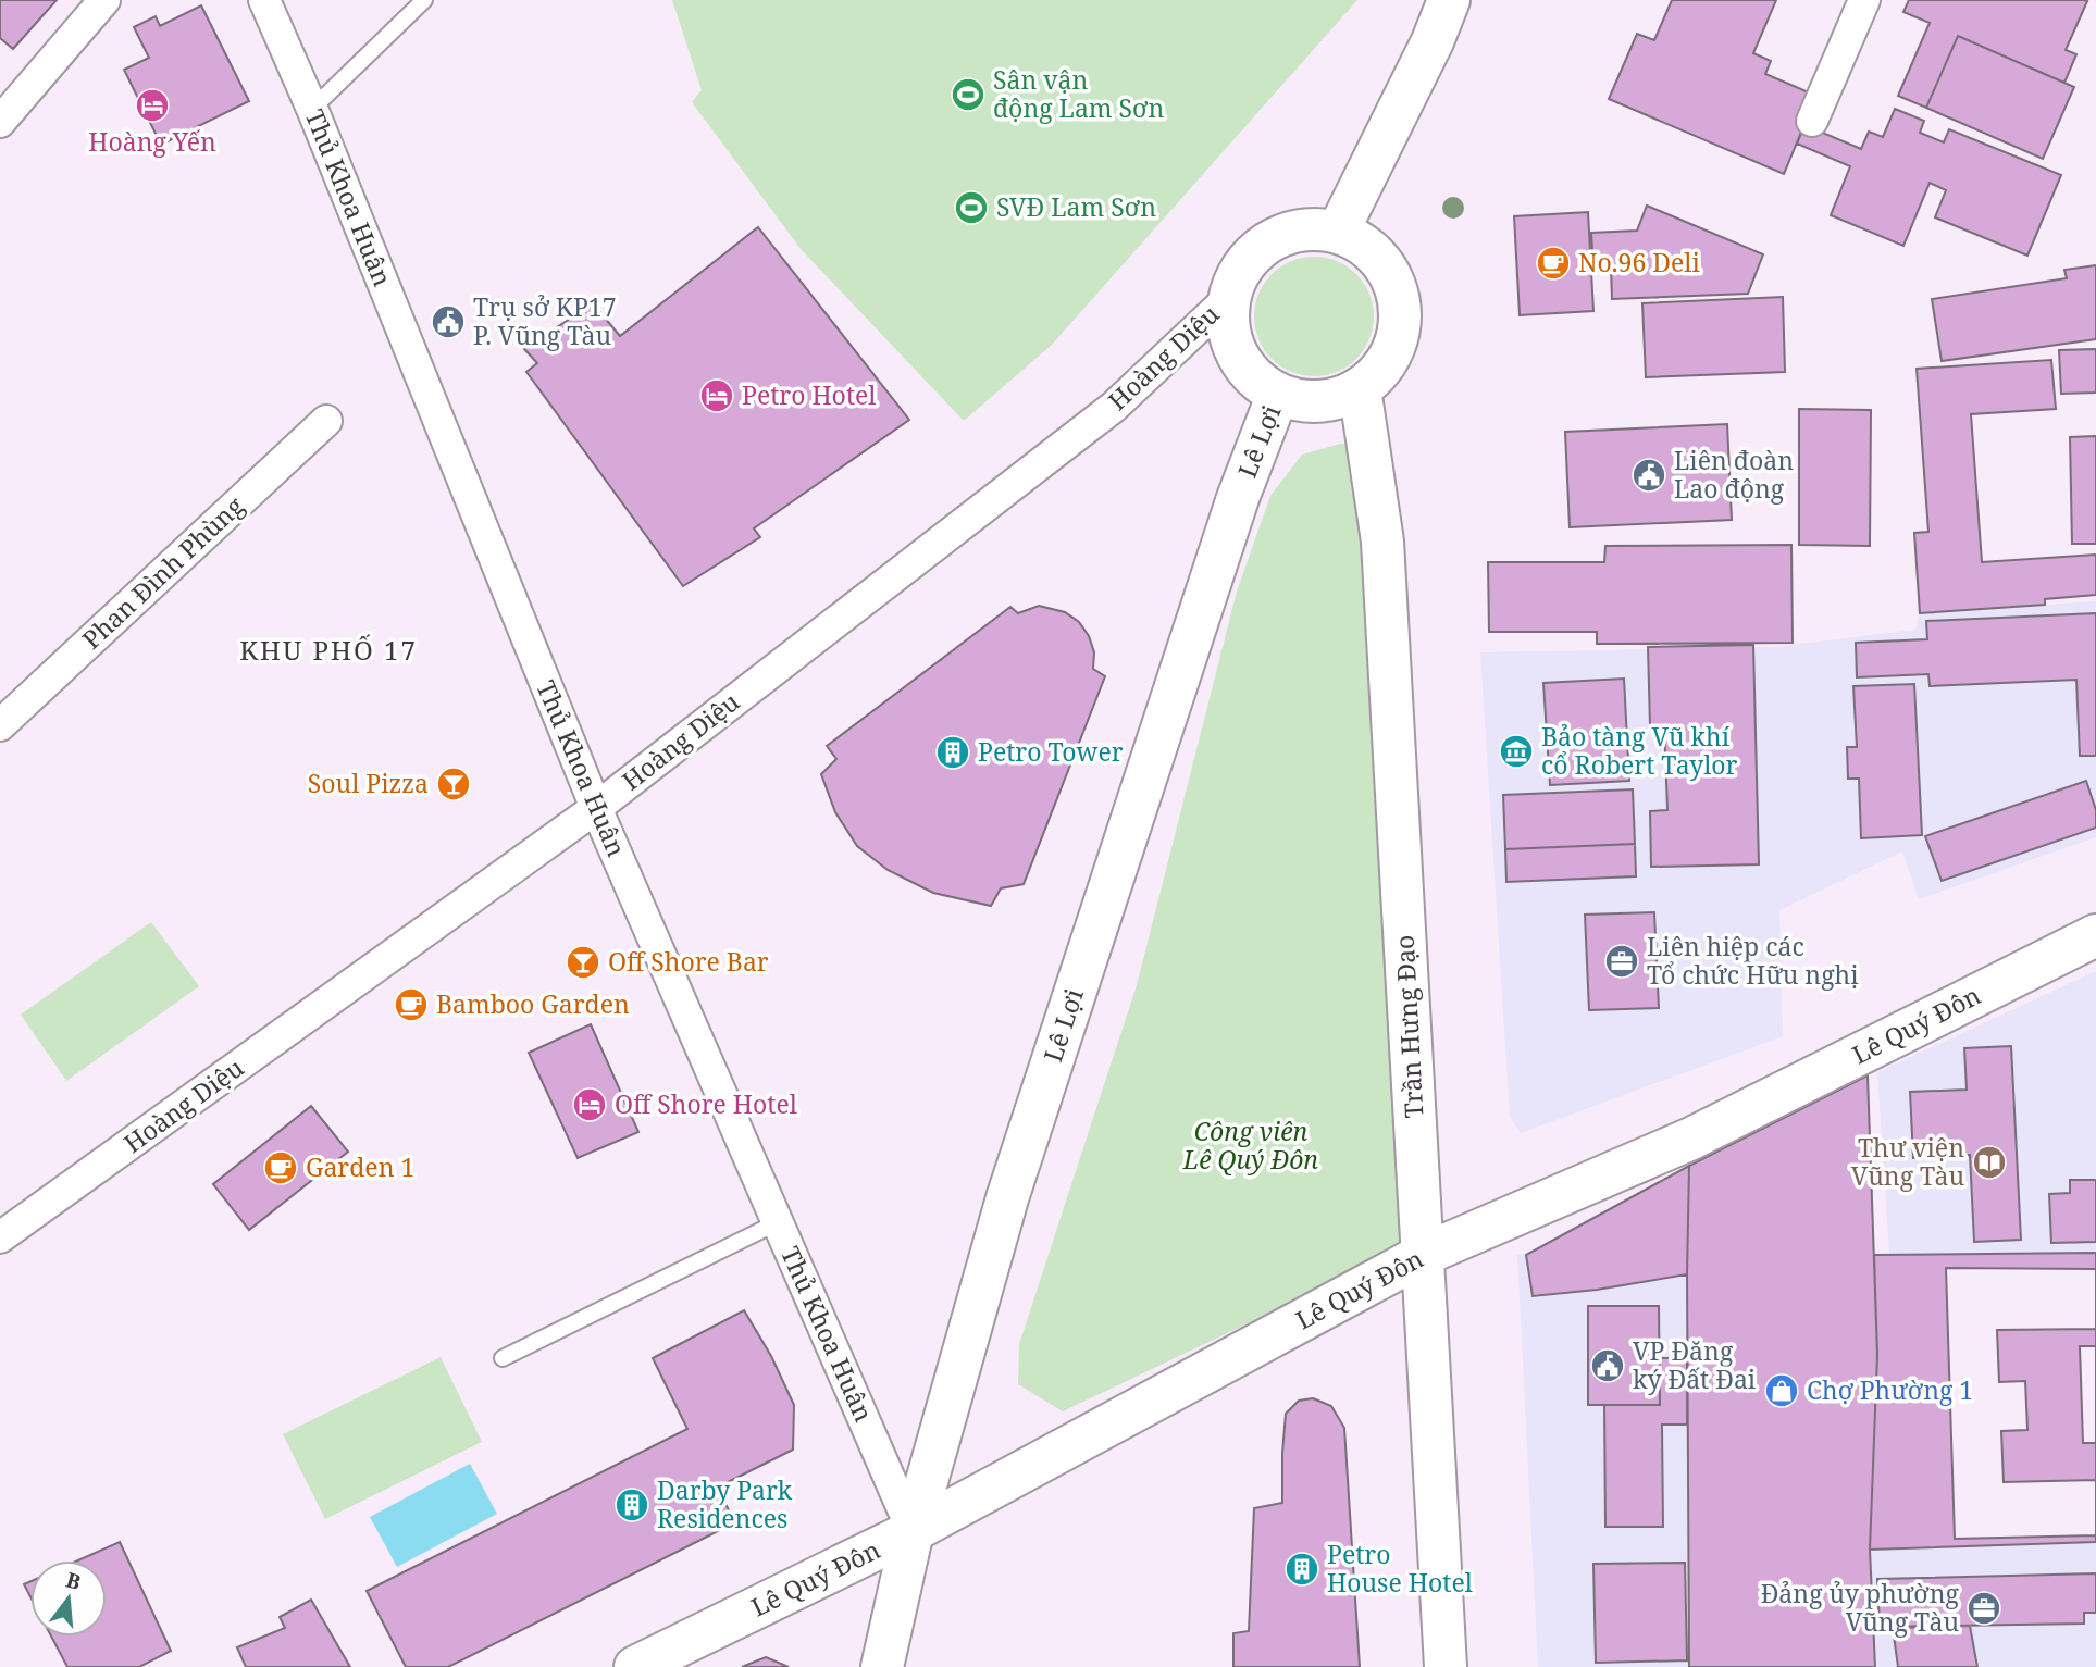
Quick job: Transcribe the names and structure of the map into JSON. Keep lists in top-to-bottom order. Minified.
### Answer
{"streets":{"main road":["Lê Lợi","Lê Quý Đôn","Trần Hưng Đạo"],"street":["Thủ Khoa Huân","Hoàng Diệu","Phan Đình Phùng"]},"crossings":[["Thủ Khoa Huân","Hoàng Diệu"],["Thủ Khoa Huân","Lê Lợi"],["Thủ Khoa Huân","Lê Quý Đôn"],["Hoàng Diệu","Lê Lợi"],["Hoàng Diệu","Trần Hưng Đạo"],["Lê Lợi","Lê Quý Đôn"],["Lê Lợi","Trần Hưng Đạo"],["Lê Quý Đôn","Trần Hưng Đạo"]],"districts":["KHU PHỐ 17"],"parks":["Công viên Lê Quý Đôn"],"places":{"sports":["Sân vận động Lam Sơn","SVĐ Lam Sơn"],"hotel":["Hoàng Yến","Petro Hotel","Off Shore Hotel"],"cafe":["No.96 Deli","Bamboo Garden","Garden 1"],"public building":["Trụ sở KP17 P. Vũng Tàu","Liên đoàn Lao động","VP Đăng ký Đất Đai"],"museum":["Bảo tàng Vũ khí cổ Robert Taylor"],"building":["Petro Tower","Darby Park Residences","Petro House Hotel"],"bar":["Soul Pizza","Off Shore Bar"],"office":["Liên hiệp các Tổ chức Hữu nghị","Đảng ủy phường Vũng Tàu"],"library":["Thư viện Vũng Tàu"],"shop":["Chợ Phường 1"]},"north":"top"}
